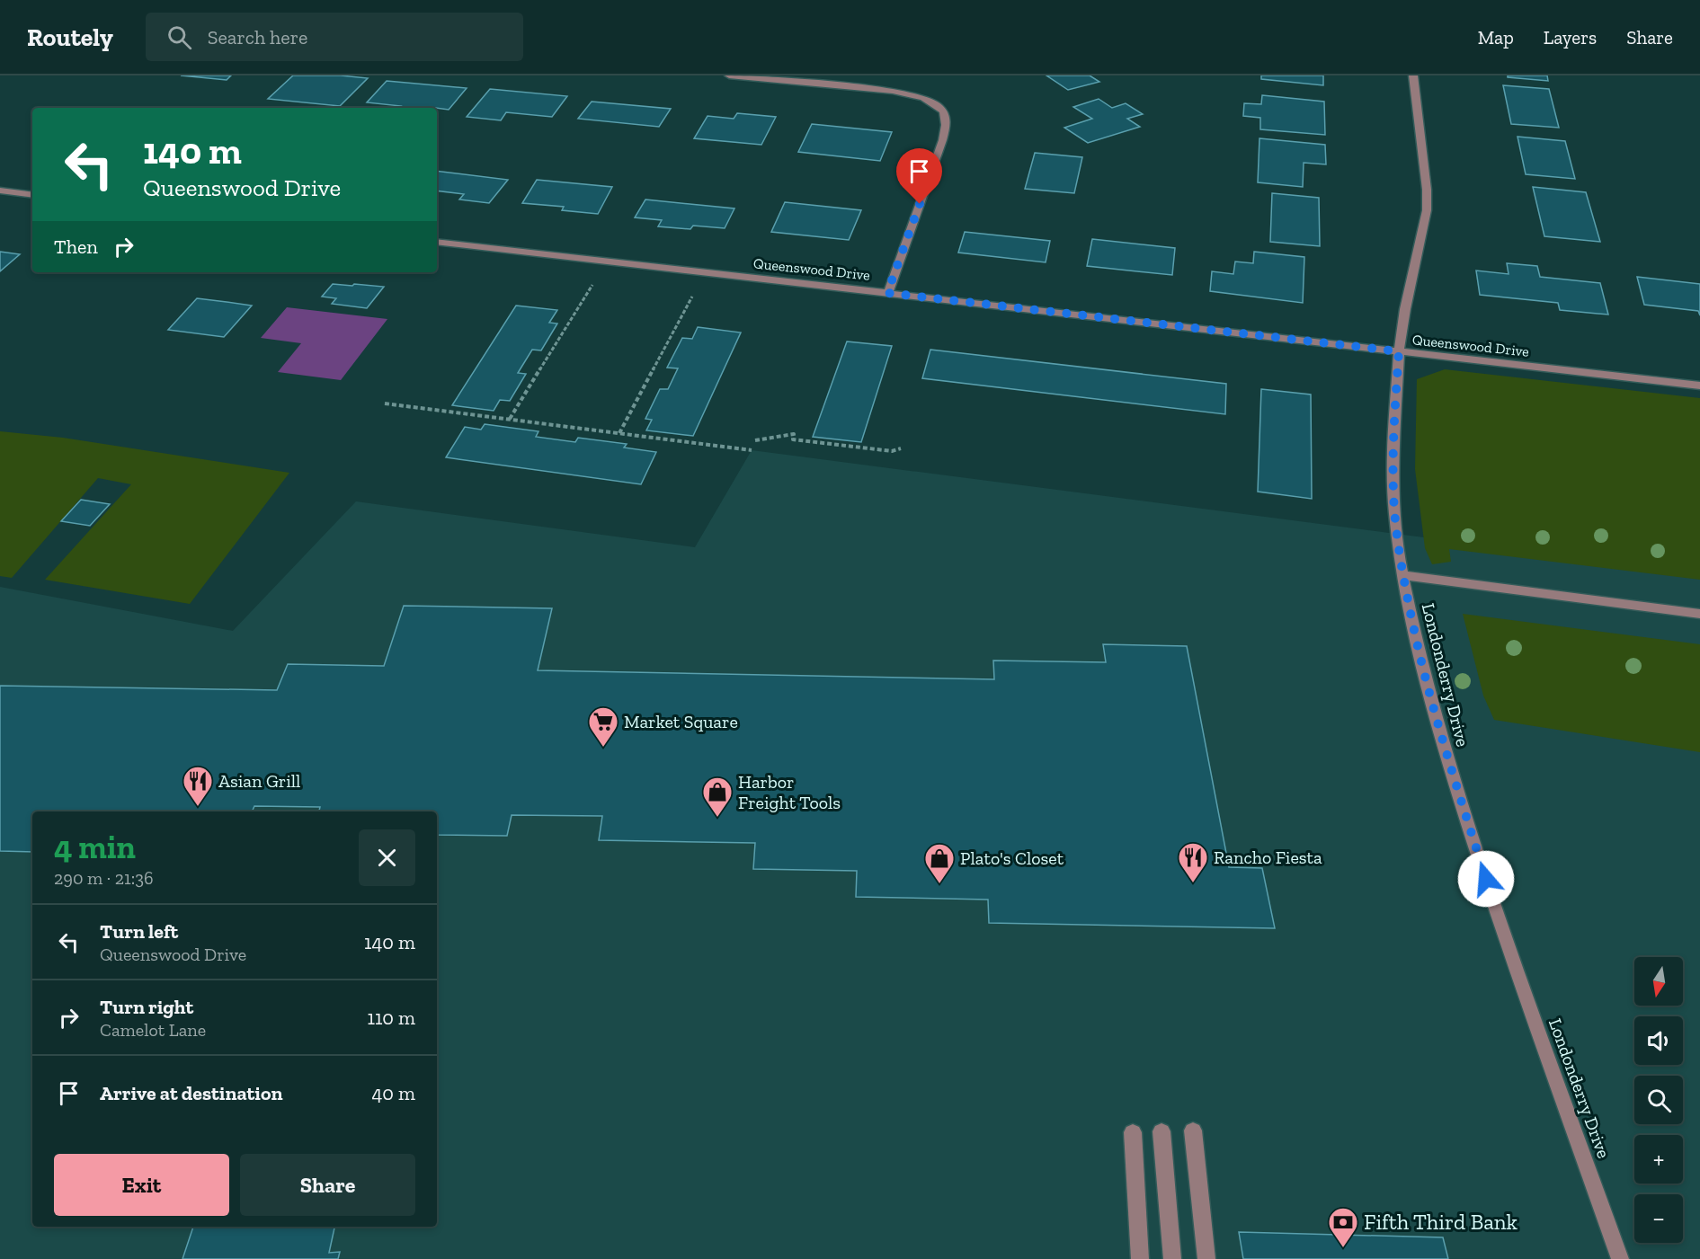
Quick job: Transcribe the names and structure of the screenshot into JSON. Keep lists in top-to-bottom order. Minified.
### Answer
{"streets":{"street":["Queenswood Drive","Londonderry Drive"]},"crossings":[["Queenswood Drive","Londonderry Drive"]],"places":{"supermarket":["Market Square"],"restaurant":["Asian Grill","Rancho Fiesta"],"shop":["Harbor Freight Tools","Plato's Closet"],"bank":["Fifth Third Bank"]},"north":"bottom","page":{"header":"Routely","search":"Search here","nav":["Map","Layers","Share"],"turn":["140 m","Queenswood Drive"],"then":"Then","heading":["4 min","290 m · 21:36"],"list":[{"name":"Turn left","note":"Queenswood Drive","value":"140 m"},{"name":"Turn right","note":"Camelot Lane","value":"110 m"},{"name":"Arrive at destination","value":"40 m"}],"map_buttons":["+","−"],"buttons":["Exit","Share"]}}
